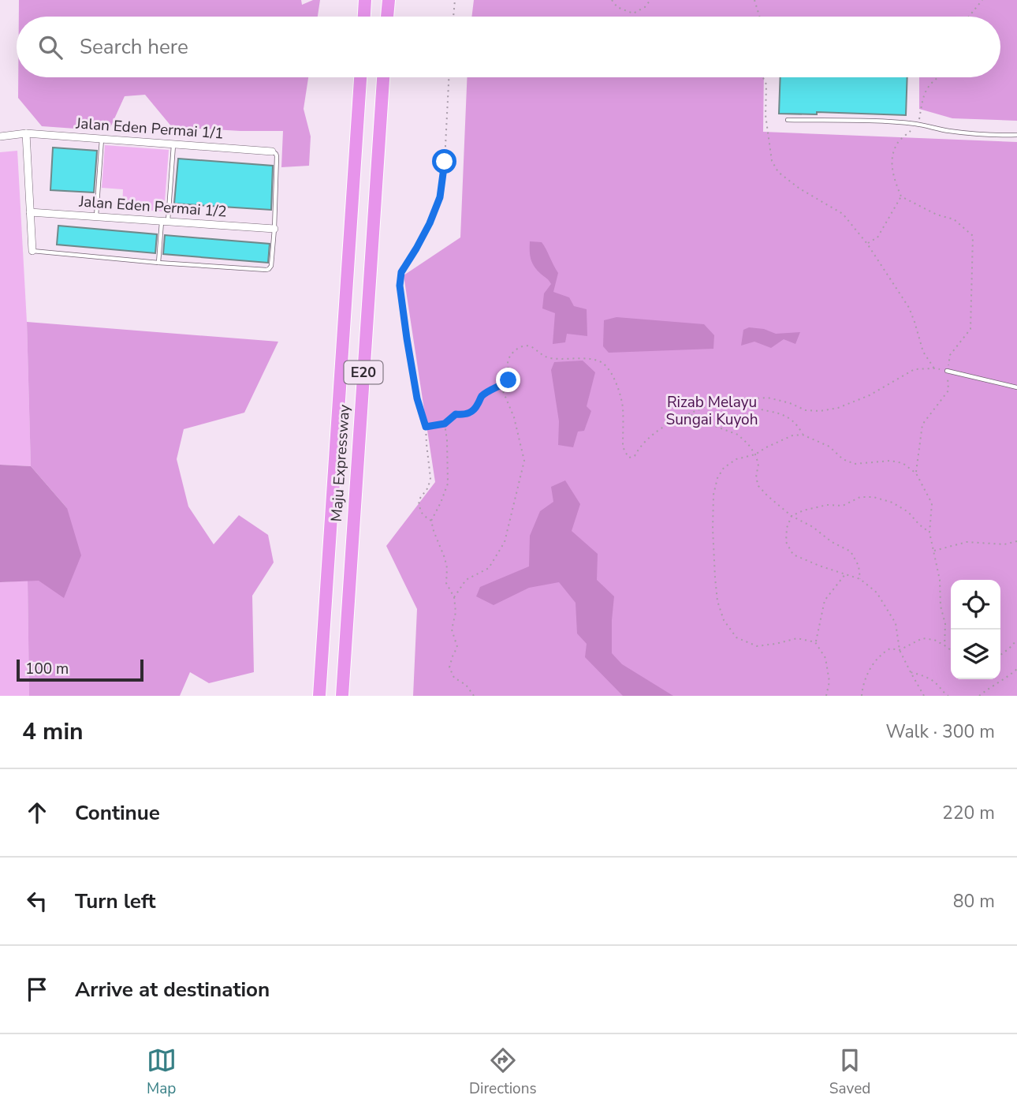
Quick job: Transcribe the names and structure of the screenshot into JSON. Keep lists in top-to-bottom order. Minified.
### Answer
{"streets":{"highway":["E20","Maju Expressway"],"street":["Jalan Eden Permai 1/1","Jalan Eden Permai 1/2"]},"parks":["Rizab Melayu Sungai Kuyoh"],"scale_bar":"100 m","page":{"search":"Search here","scale":"100 m","heading":["4 min","Walk · 300 m"],"list":[["Continue","220 m"],["Turn left","80 m"],"Arrive at destination"],"nav":["Map","Directions","Saved"]}}
